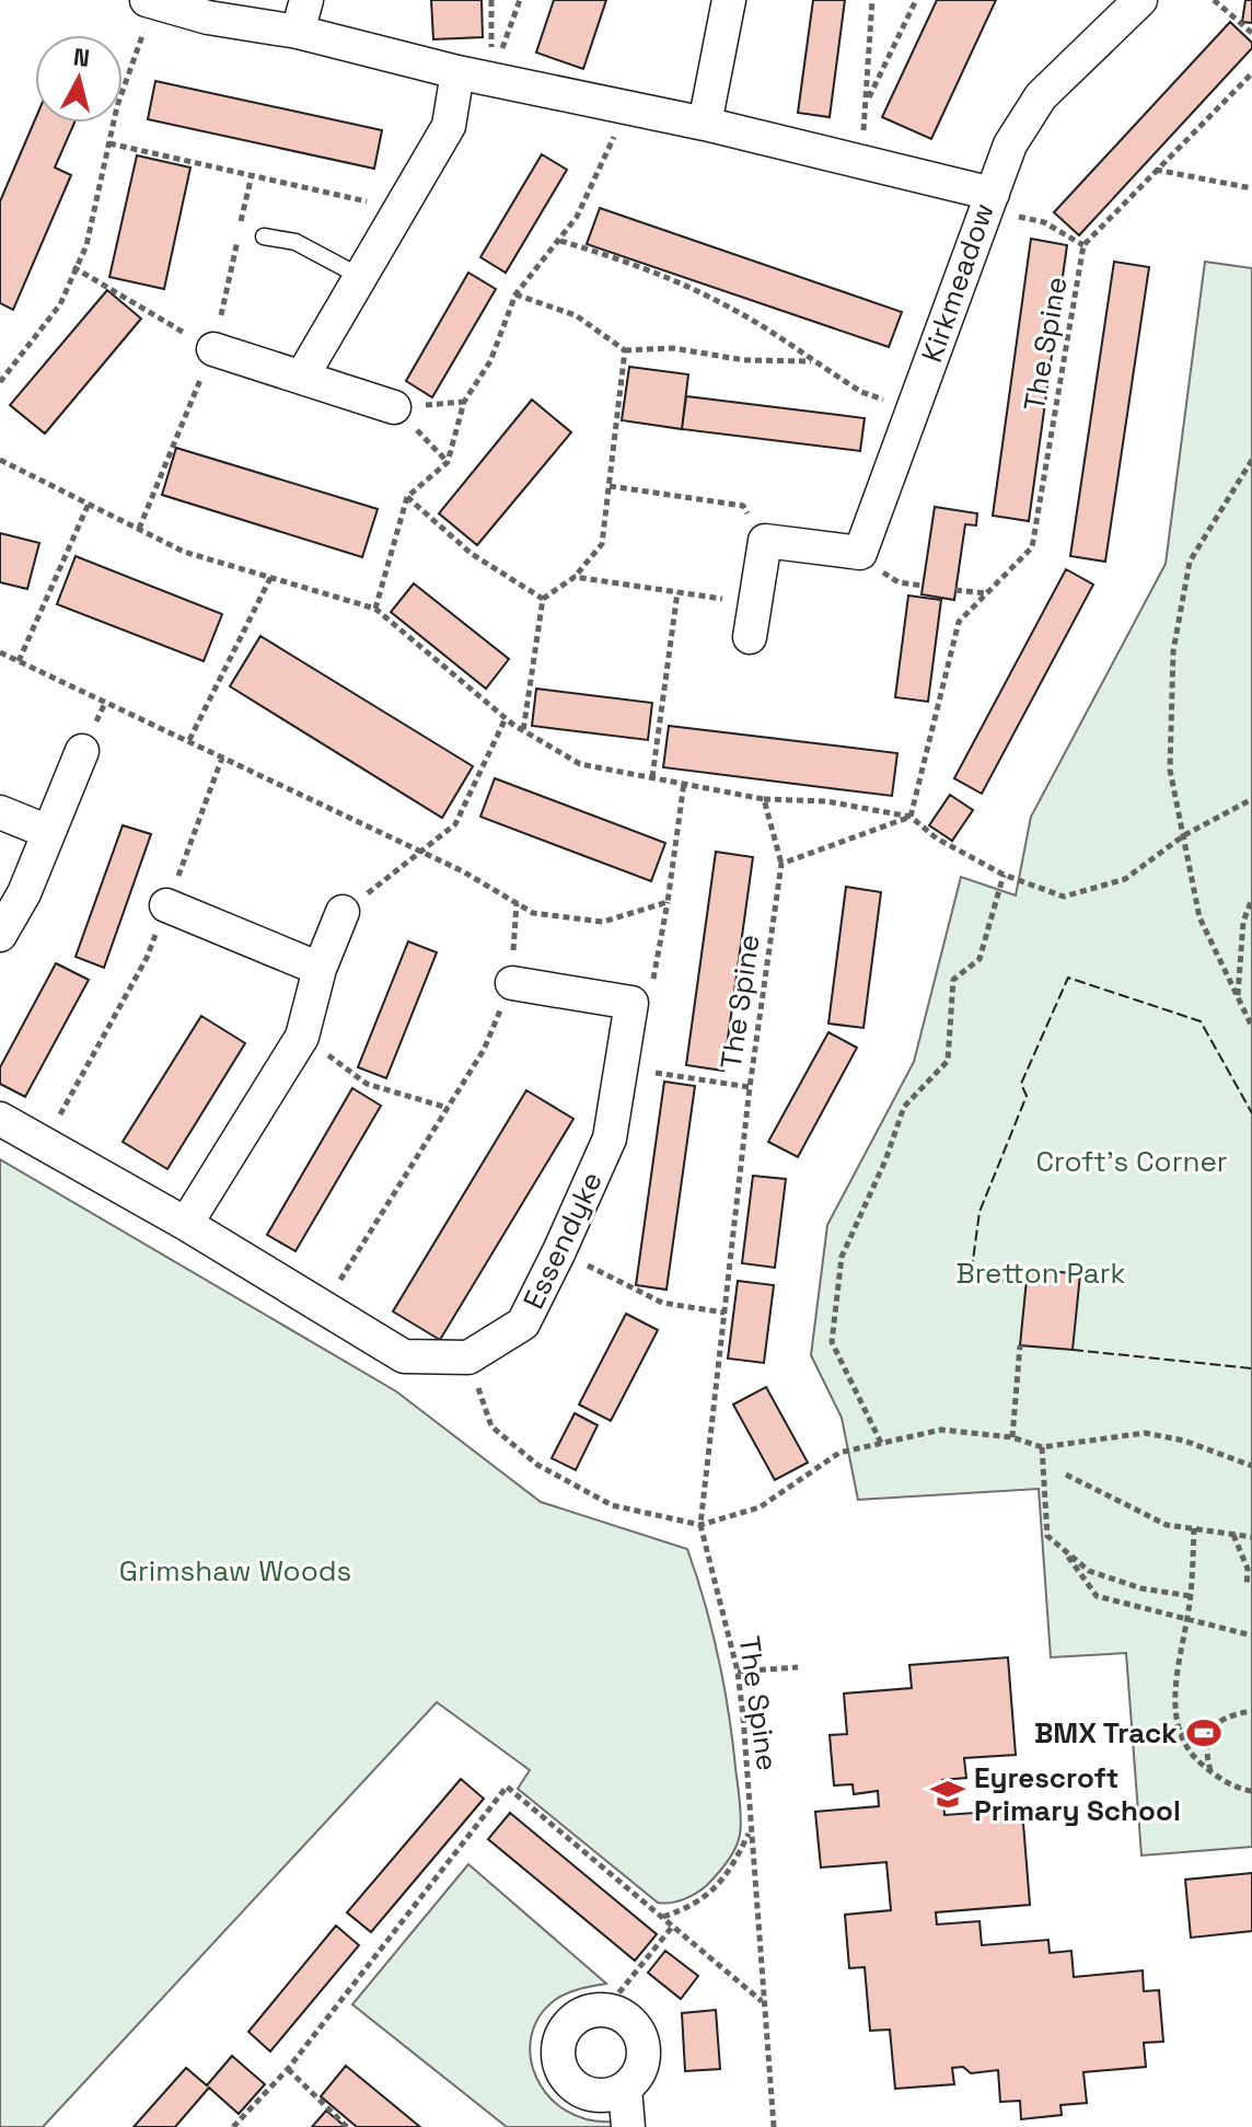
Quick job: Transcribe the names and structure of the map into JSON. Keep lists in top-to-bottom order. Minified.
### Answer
{"streets":{"street":["Kirkmeadow","Essendyke"],"path":["The Spine"]},"parks":["Croft's Corner","Bretton Park","Grimshaw Woods"],"places":{"sports":["BMX Track"],"school or university":["Eyrescroft Primary School"]},"north":"top"}
